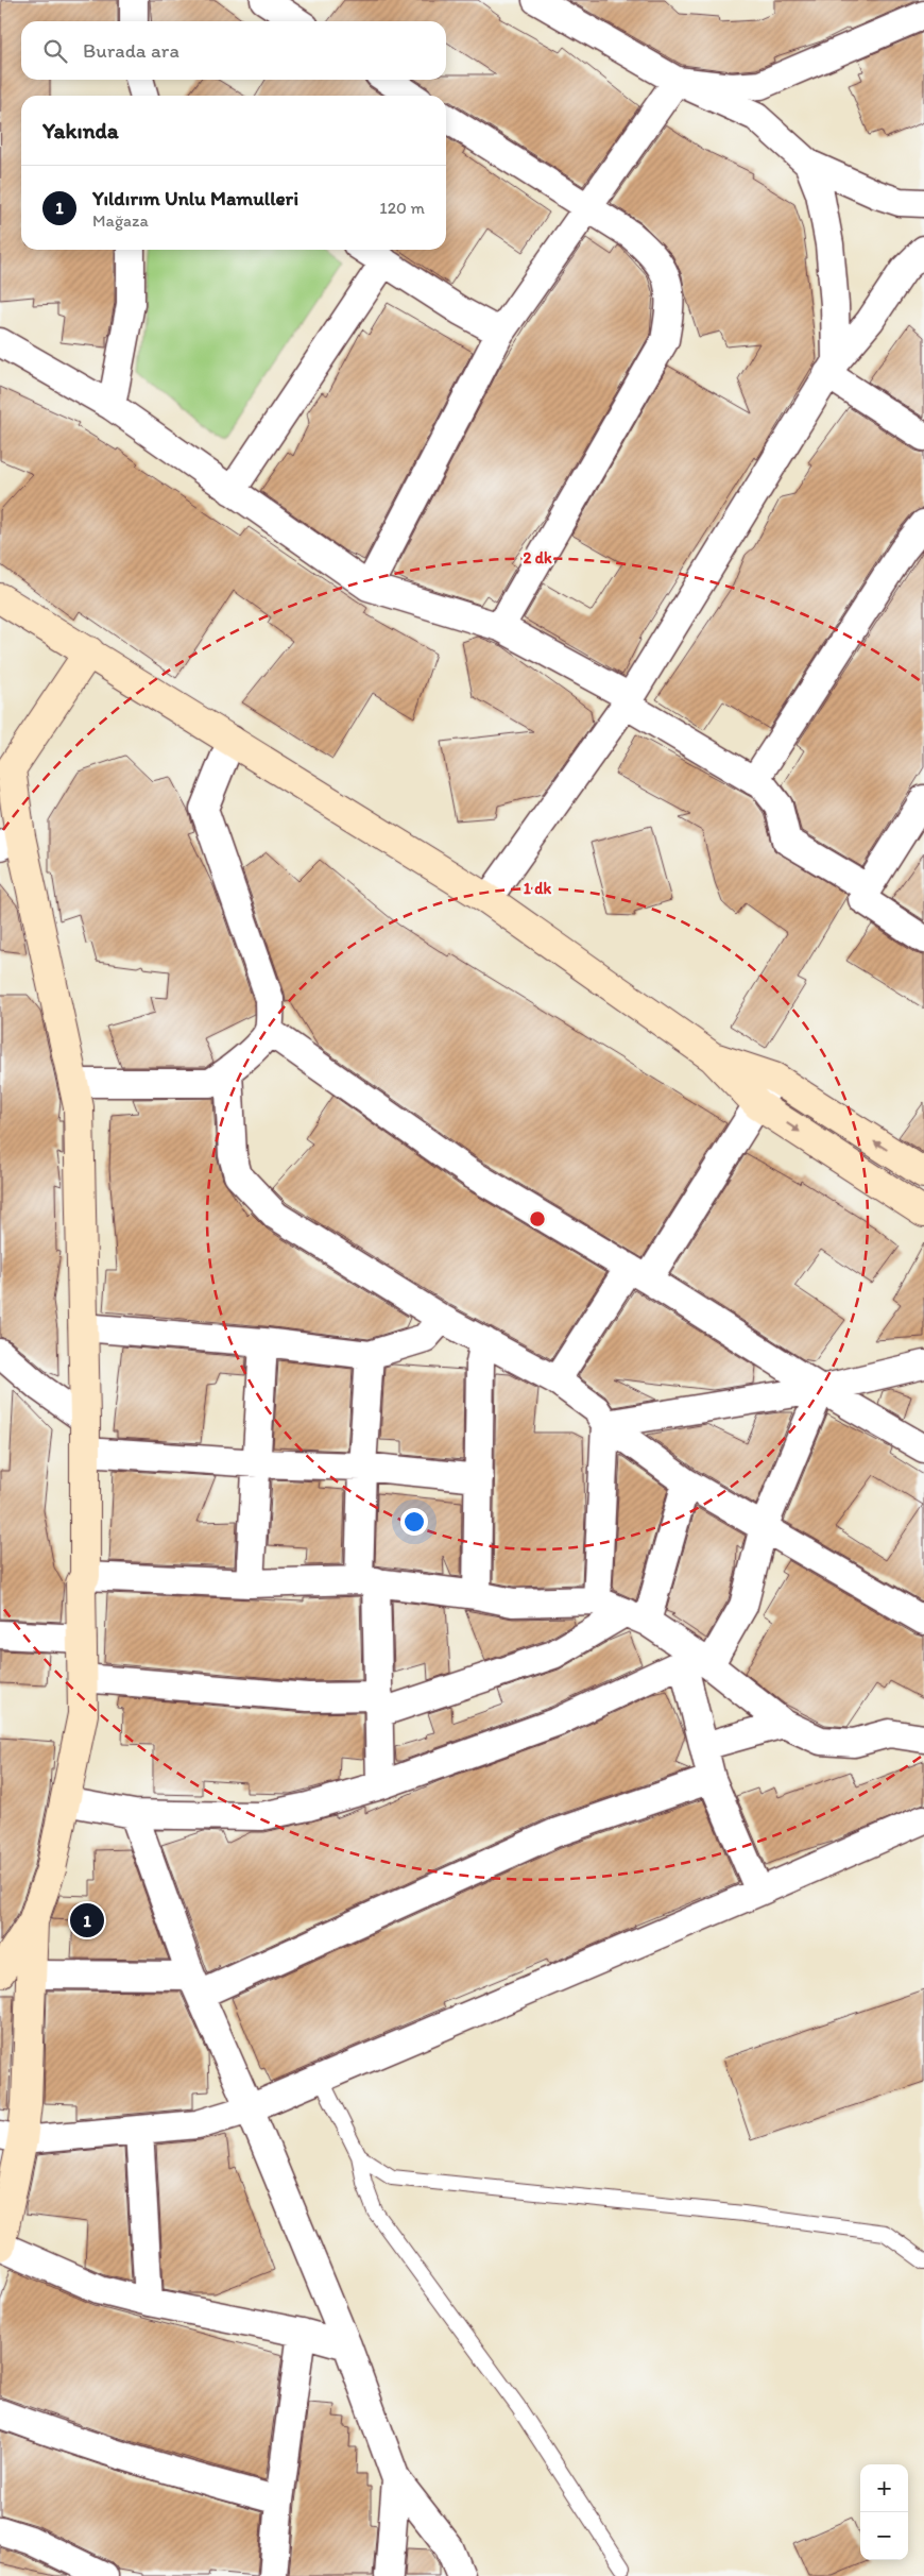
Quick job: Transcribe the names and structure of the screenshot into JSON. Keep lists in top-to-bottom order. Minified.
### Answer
{"page":{"search":"Burada ara","heading":"Yakında","list":[{"mark":"1","name":"Yıldırım Unlu Mamulleri","note":"Mağaza","value":"120 m"}],"pins":"1","map_buttons":["+","−"]},"rings":["2 dk","1 dk"]}
